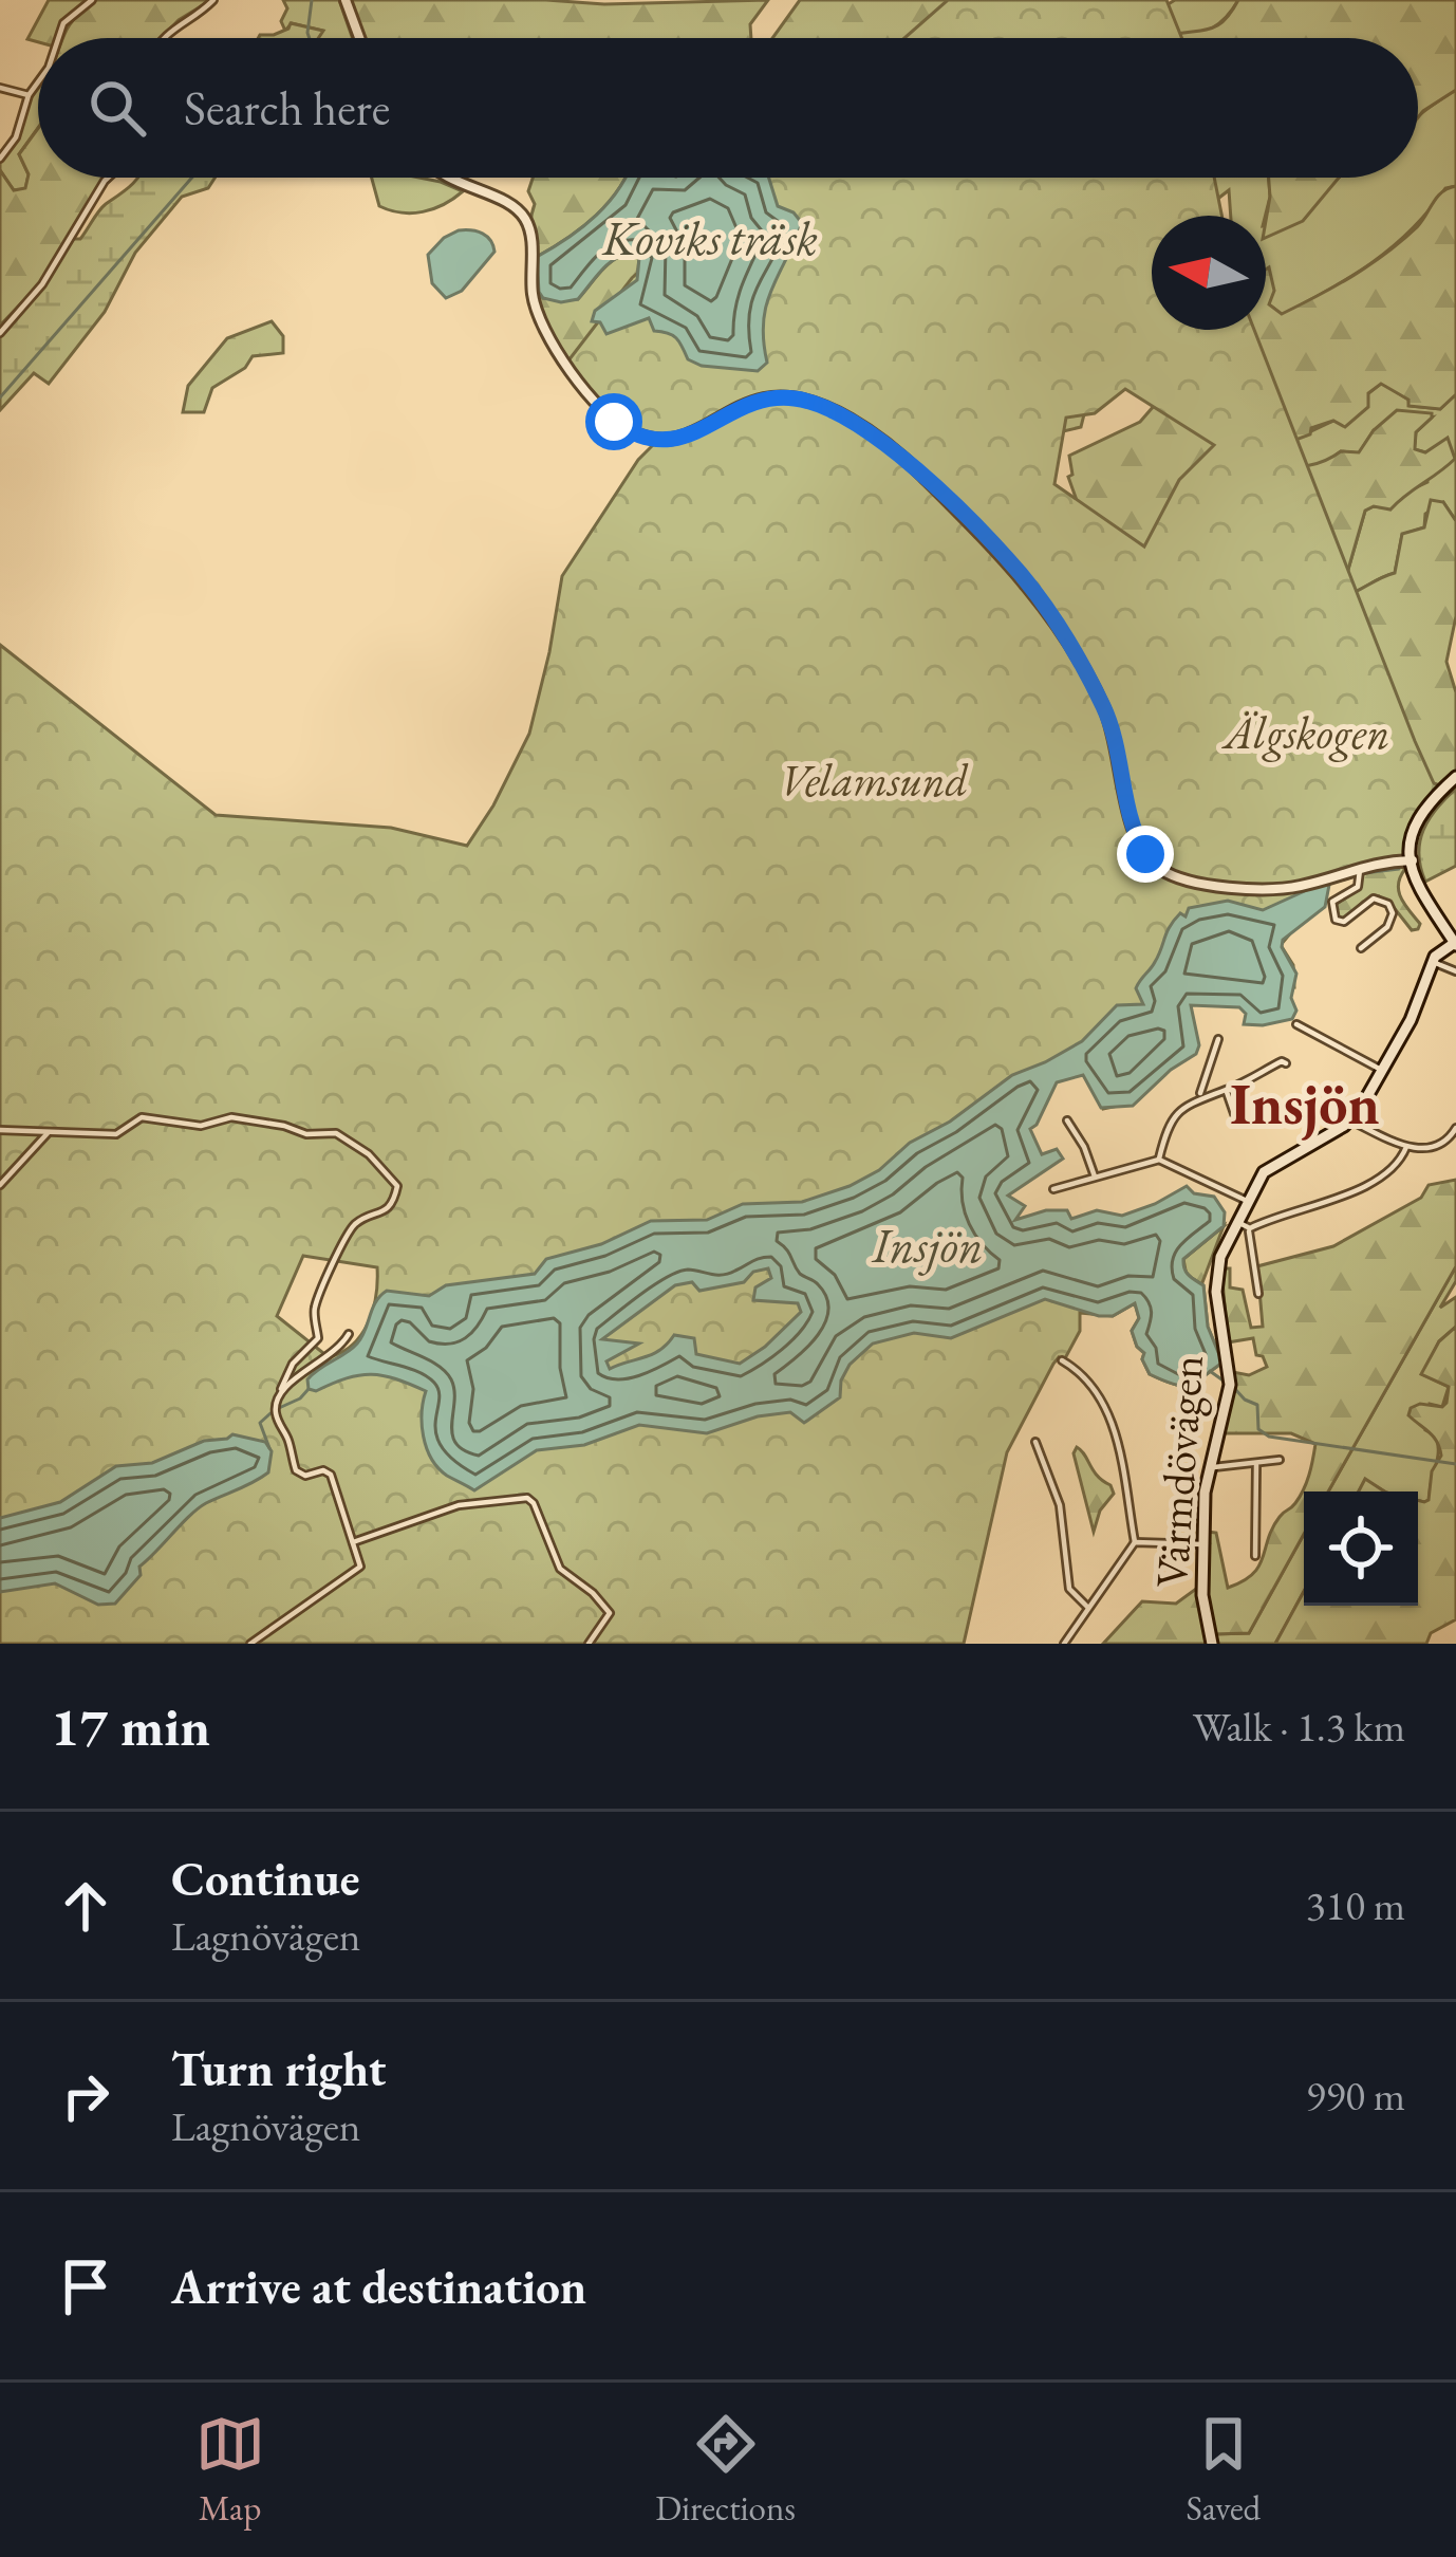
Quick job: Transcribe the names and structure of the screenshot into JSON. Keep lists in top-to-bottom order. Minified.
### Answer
{"streets":{"main road":["Värmdövägen"]},"districts":["Insjön"],"water":["Koviks träsk","Insjön"],"parks":["Älgskogen","Velamsund"],"north":"left","page":{"search":"Search here","heading":["17 min","Walk · 1.3 km"],"list":[["Continue","Lagnövägen","310 m"],["Turn right","Lagnövägen","990 m"],"Arrive at destination"],"nav":["Map","Directions","Saved"]}}
